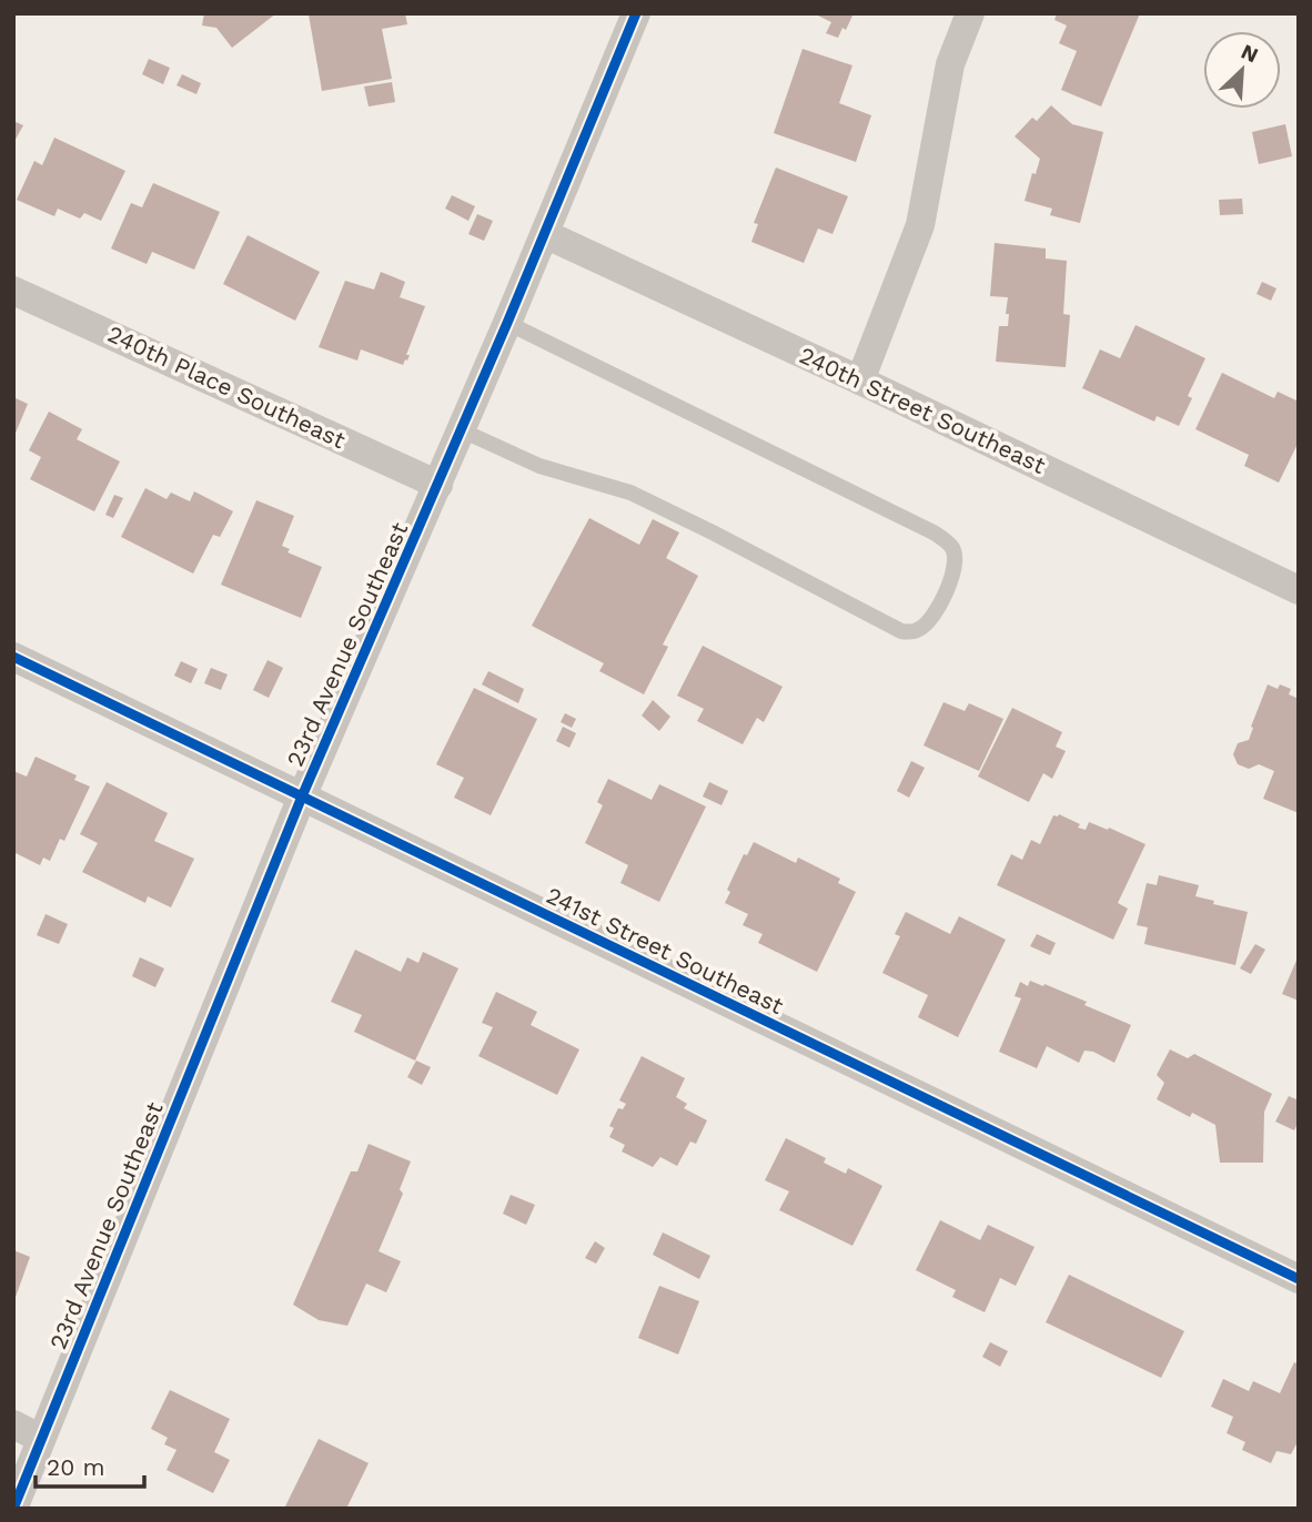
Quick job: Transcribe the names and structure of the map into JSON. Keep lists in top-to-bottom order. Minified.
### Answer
{"streets":{"street":["240th Place Southeast","240th Street Southeast","23rd Avenue Southeast","241st Street Southeast"]},"crossings":[["240th Place Southeast","23rd Avenue Southeast"],["240th Street Southeast","23rd Avenue Southeast"],["23rd Avenue Southeast","241st Street Southeast"]],"scale_bar":"20 m","north":"top right"}
